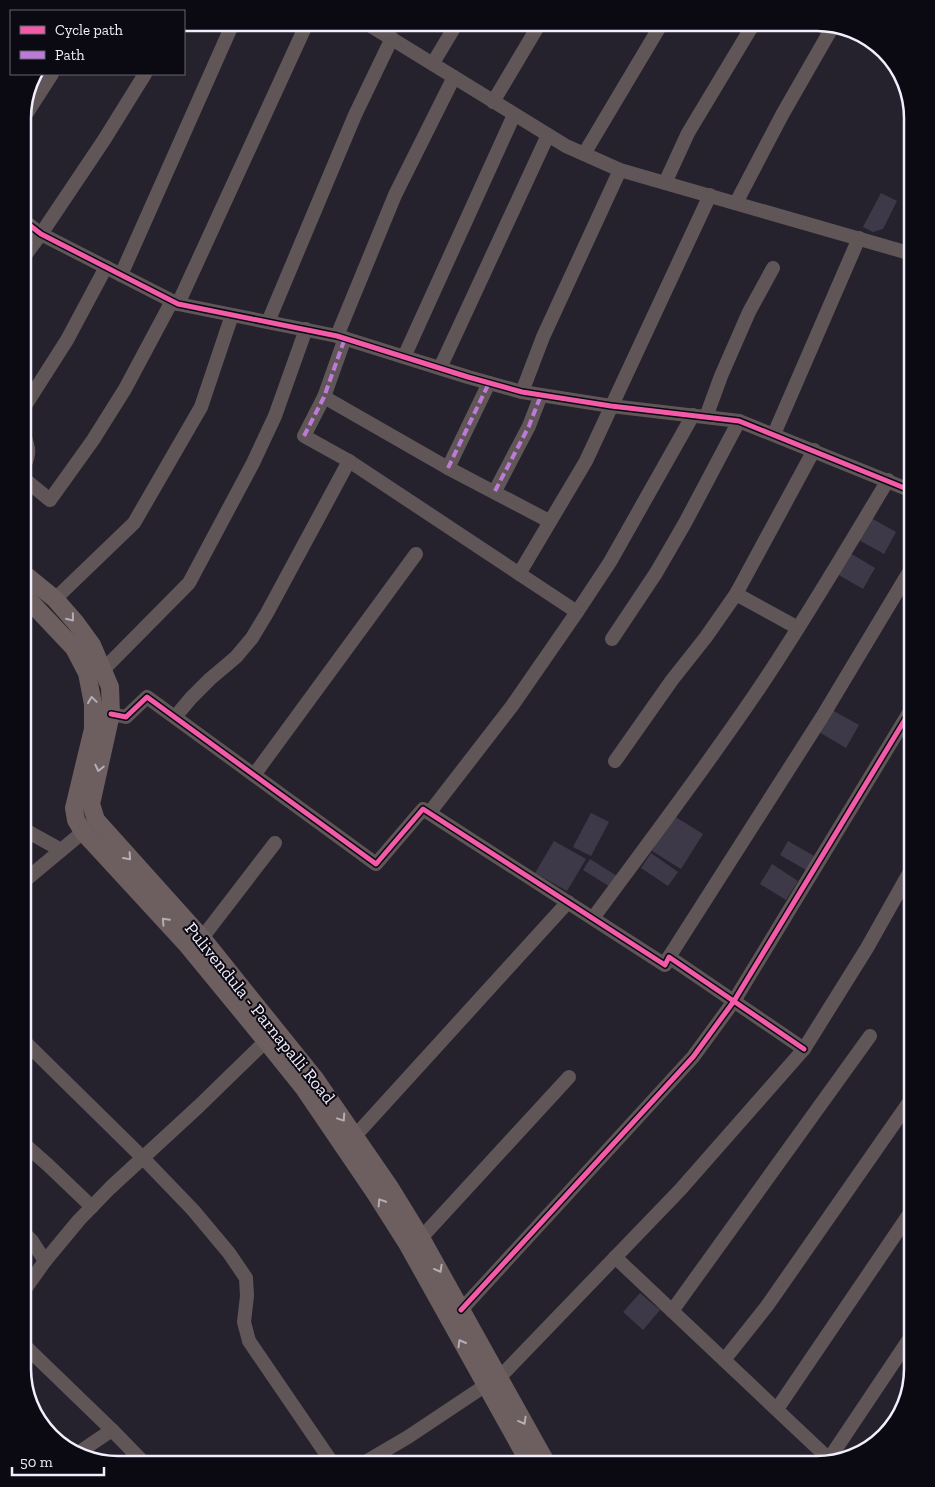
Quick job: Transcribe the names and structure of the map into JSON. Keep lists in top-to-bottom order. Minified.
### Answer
{"streets":{"main road":["Pulivendula - Parnapalli Road"]},"legend":["Cycle path","Path"],"scale_bar":"50 m"}
